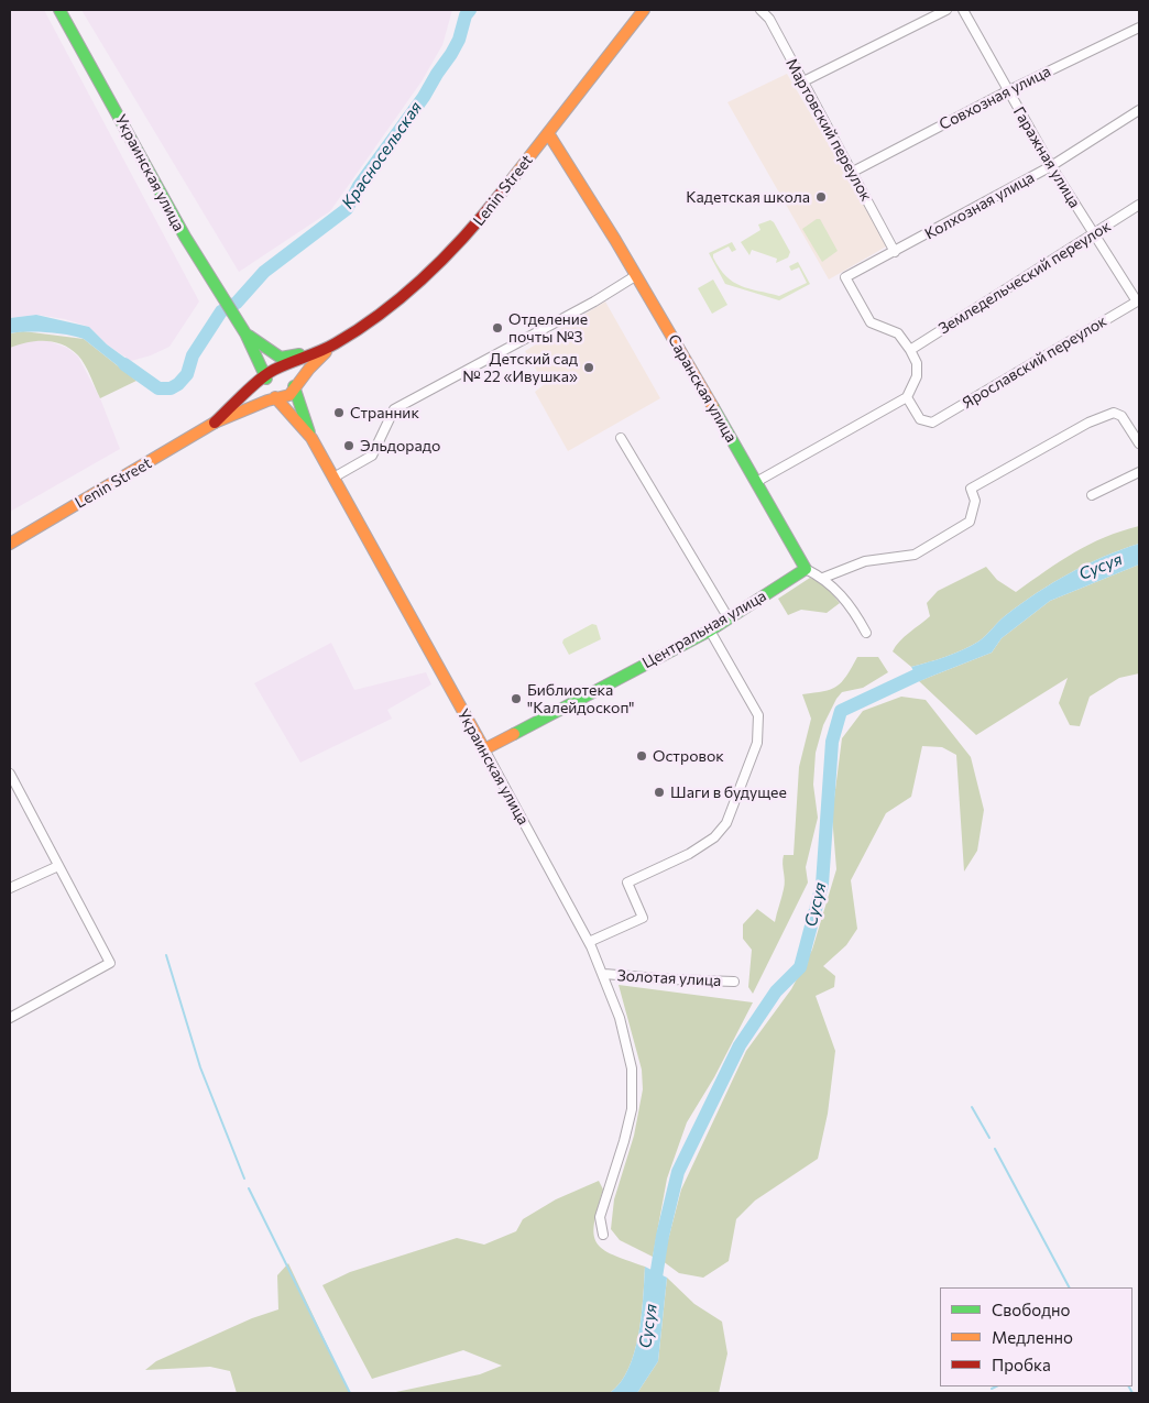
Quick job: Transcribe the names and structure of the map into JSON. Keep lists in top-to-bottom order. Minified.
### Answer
{"streets":{"main road":["Украинская улица","Lenin Street","Саранская улица","Центральная улица"],"street":["Совхозная улица","Мартовский переулок","Гаражная улица","Колхозная улица","Земледельческий переулок","Ярославский переулок","Золотая улица"]},"crossings":[["Совхозная улица","Мартовский переулок"],["Совхозная улица","Гаражная улица"],["Мартовский переулок","Колхозная улица"],["Гаражная улица","Колхозная улица"],["Гаражная улица","Земледельческий переулок"],["Гаражная улица","Ярославский переулок"],["Украинская улица","Lenin Street"],["Украинская улица","Центральная улица"],["Украинская улица","Золотая улица"],["Lenin Street","Саранская улица"],["Колхозная улица","Земледельческий переулок"],["Саранская улица","Центральная улица"]],"water":["Красносельская","Сусуя"],"places":["Кадетская школа","Отделение почты №3","Детский сад № 22 «Ивушка»","Странник","Эльдорадо","Библиотека \"Калейдоскоп\"","Островок","Шаги в будущее"],"legend":["Свободно","Медленно","Пробка"]}
